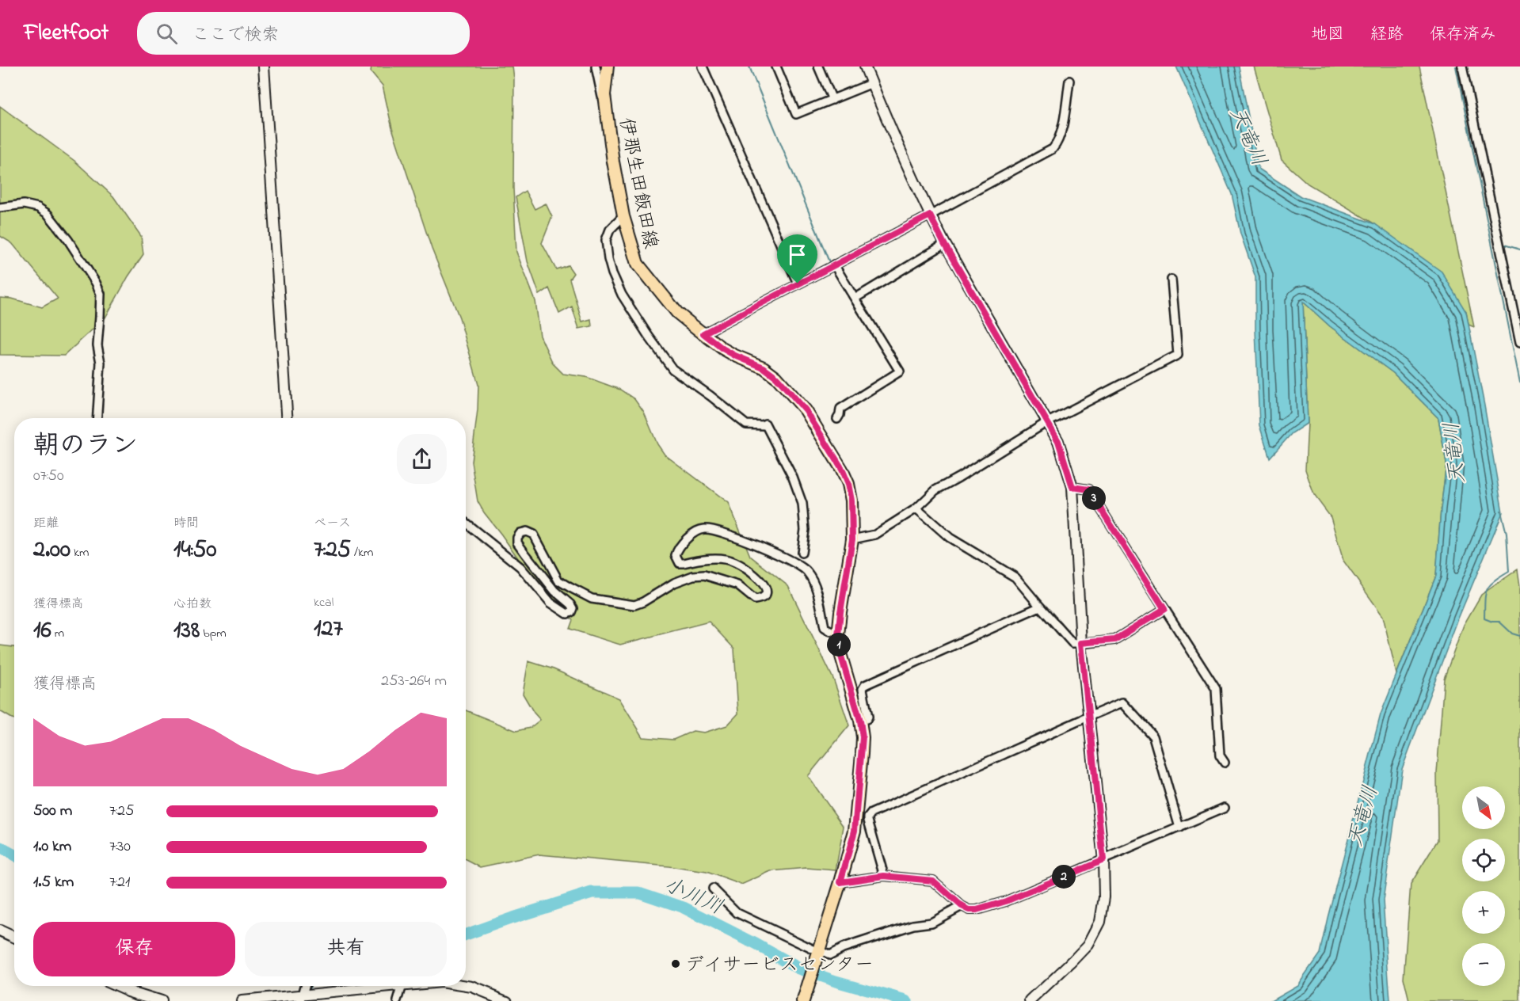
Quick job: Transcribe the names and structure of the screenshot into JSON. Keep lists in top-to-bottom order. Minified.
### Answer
{"streets":{"main road":["伊那生田飯田線"]},"water":["天竜川","小川川"],"places":["デイサービスセンター"],"north":"bottom right","page":{"header":"Fleetfoot","search":"ここで検索","nav":["地図","経路","保存済み"],"heading":["朝のラン","07:50"],"pins":["3","1","2"],"stats":[["距離","2.00 km"],["時間","14:50"],["ペース","7:25 /km"],["獲得標高","16 m"],["心拍数","138 bpm"],["kcal","127"]],"chart":["獲得標高","253–264 m"],"map_buttons":["+","−"],"list":[{"name":"500 m","note":"7:25"},{"name":"1.0 km","note":"7:30"},{"name":"1.5 km","note":"7:21"}],"buttons":["保存","共有"]}}
